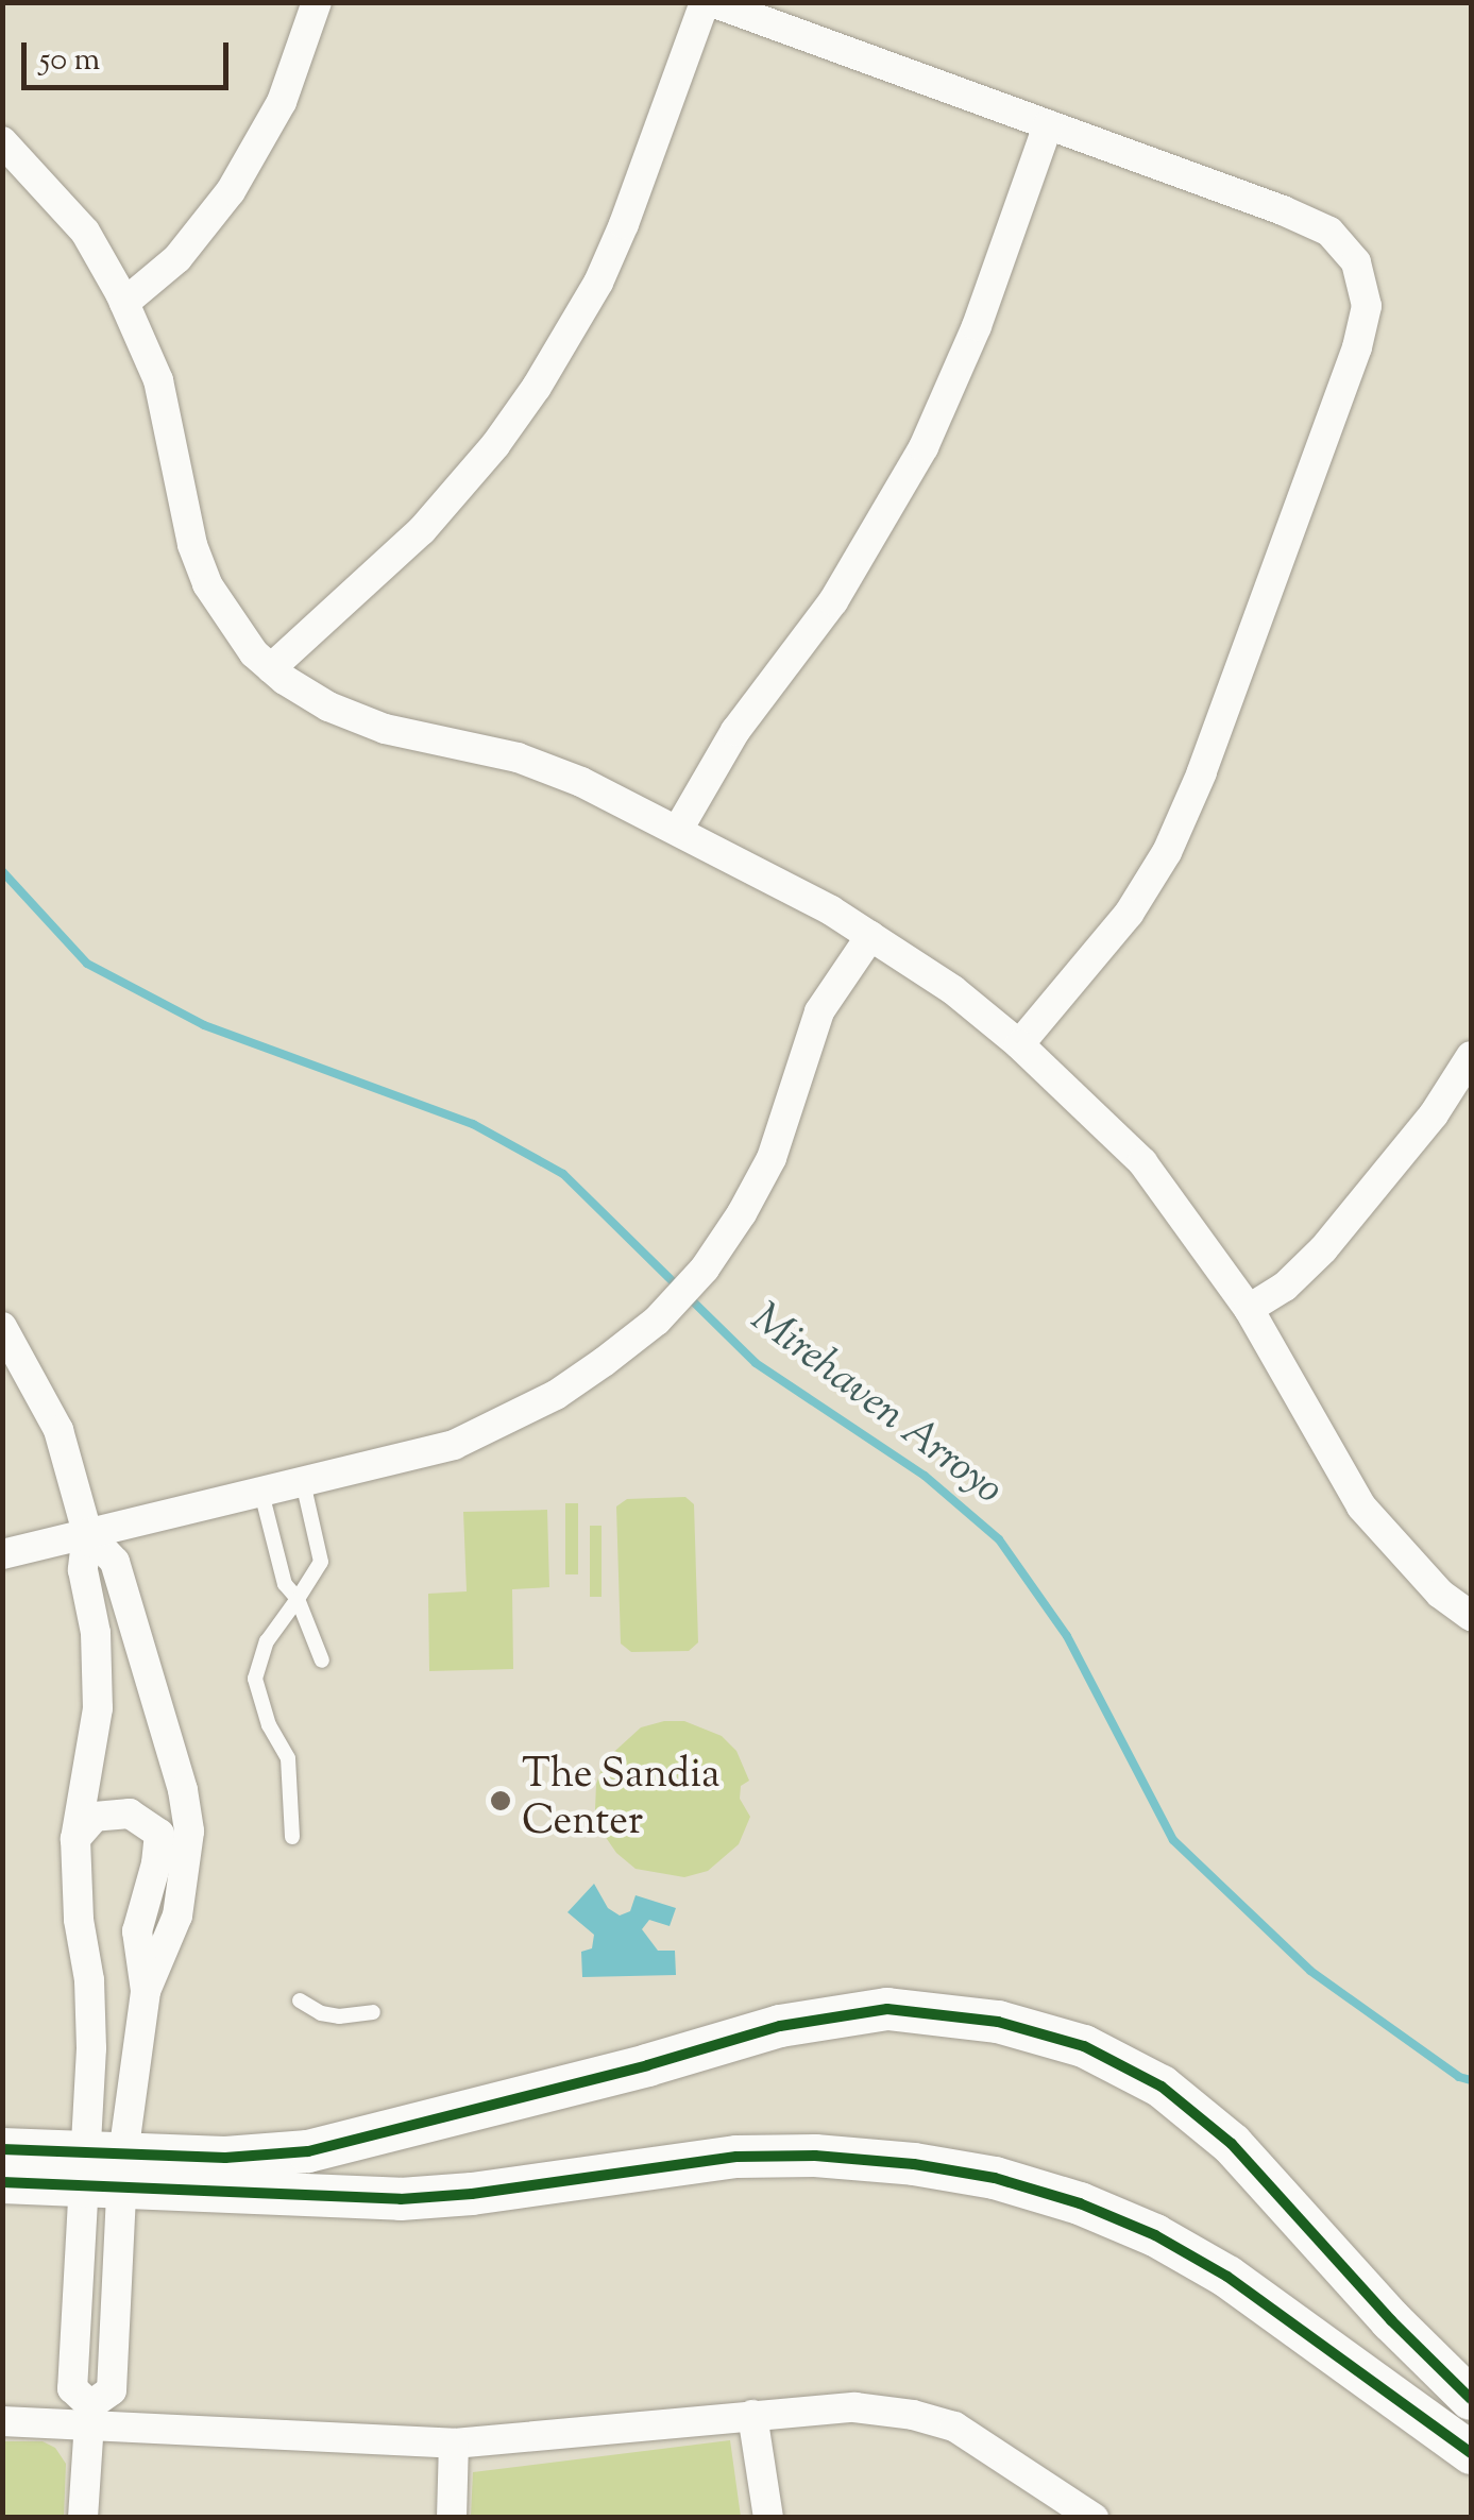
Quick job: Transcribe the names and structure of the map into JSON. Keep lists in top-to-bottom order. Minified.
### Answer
{"water":["Mirehaven Arroyo"],"places":["The Sandia Center"],"scale_bar":"50 m"}
